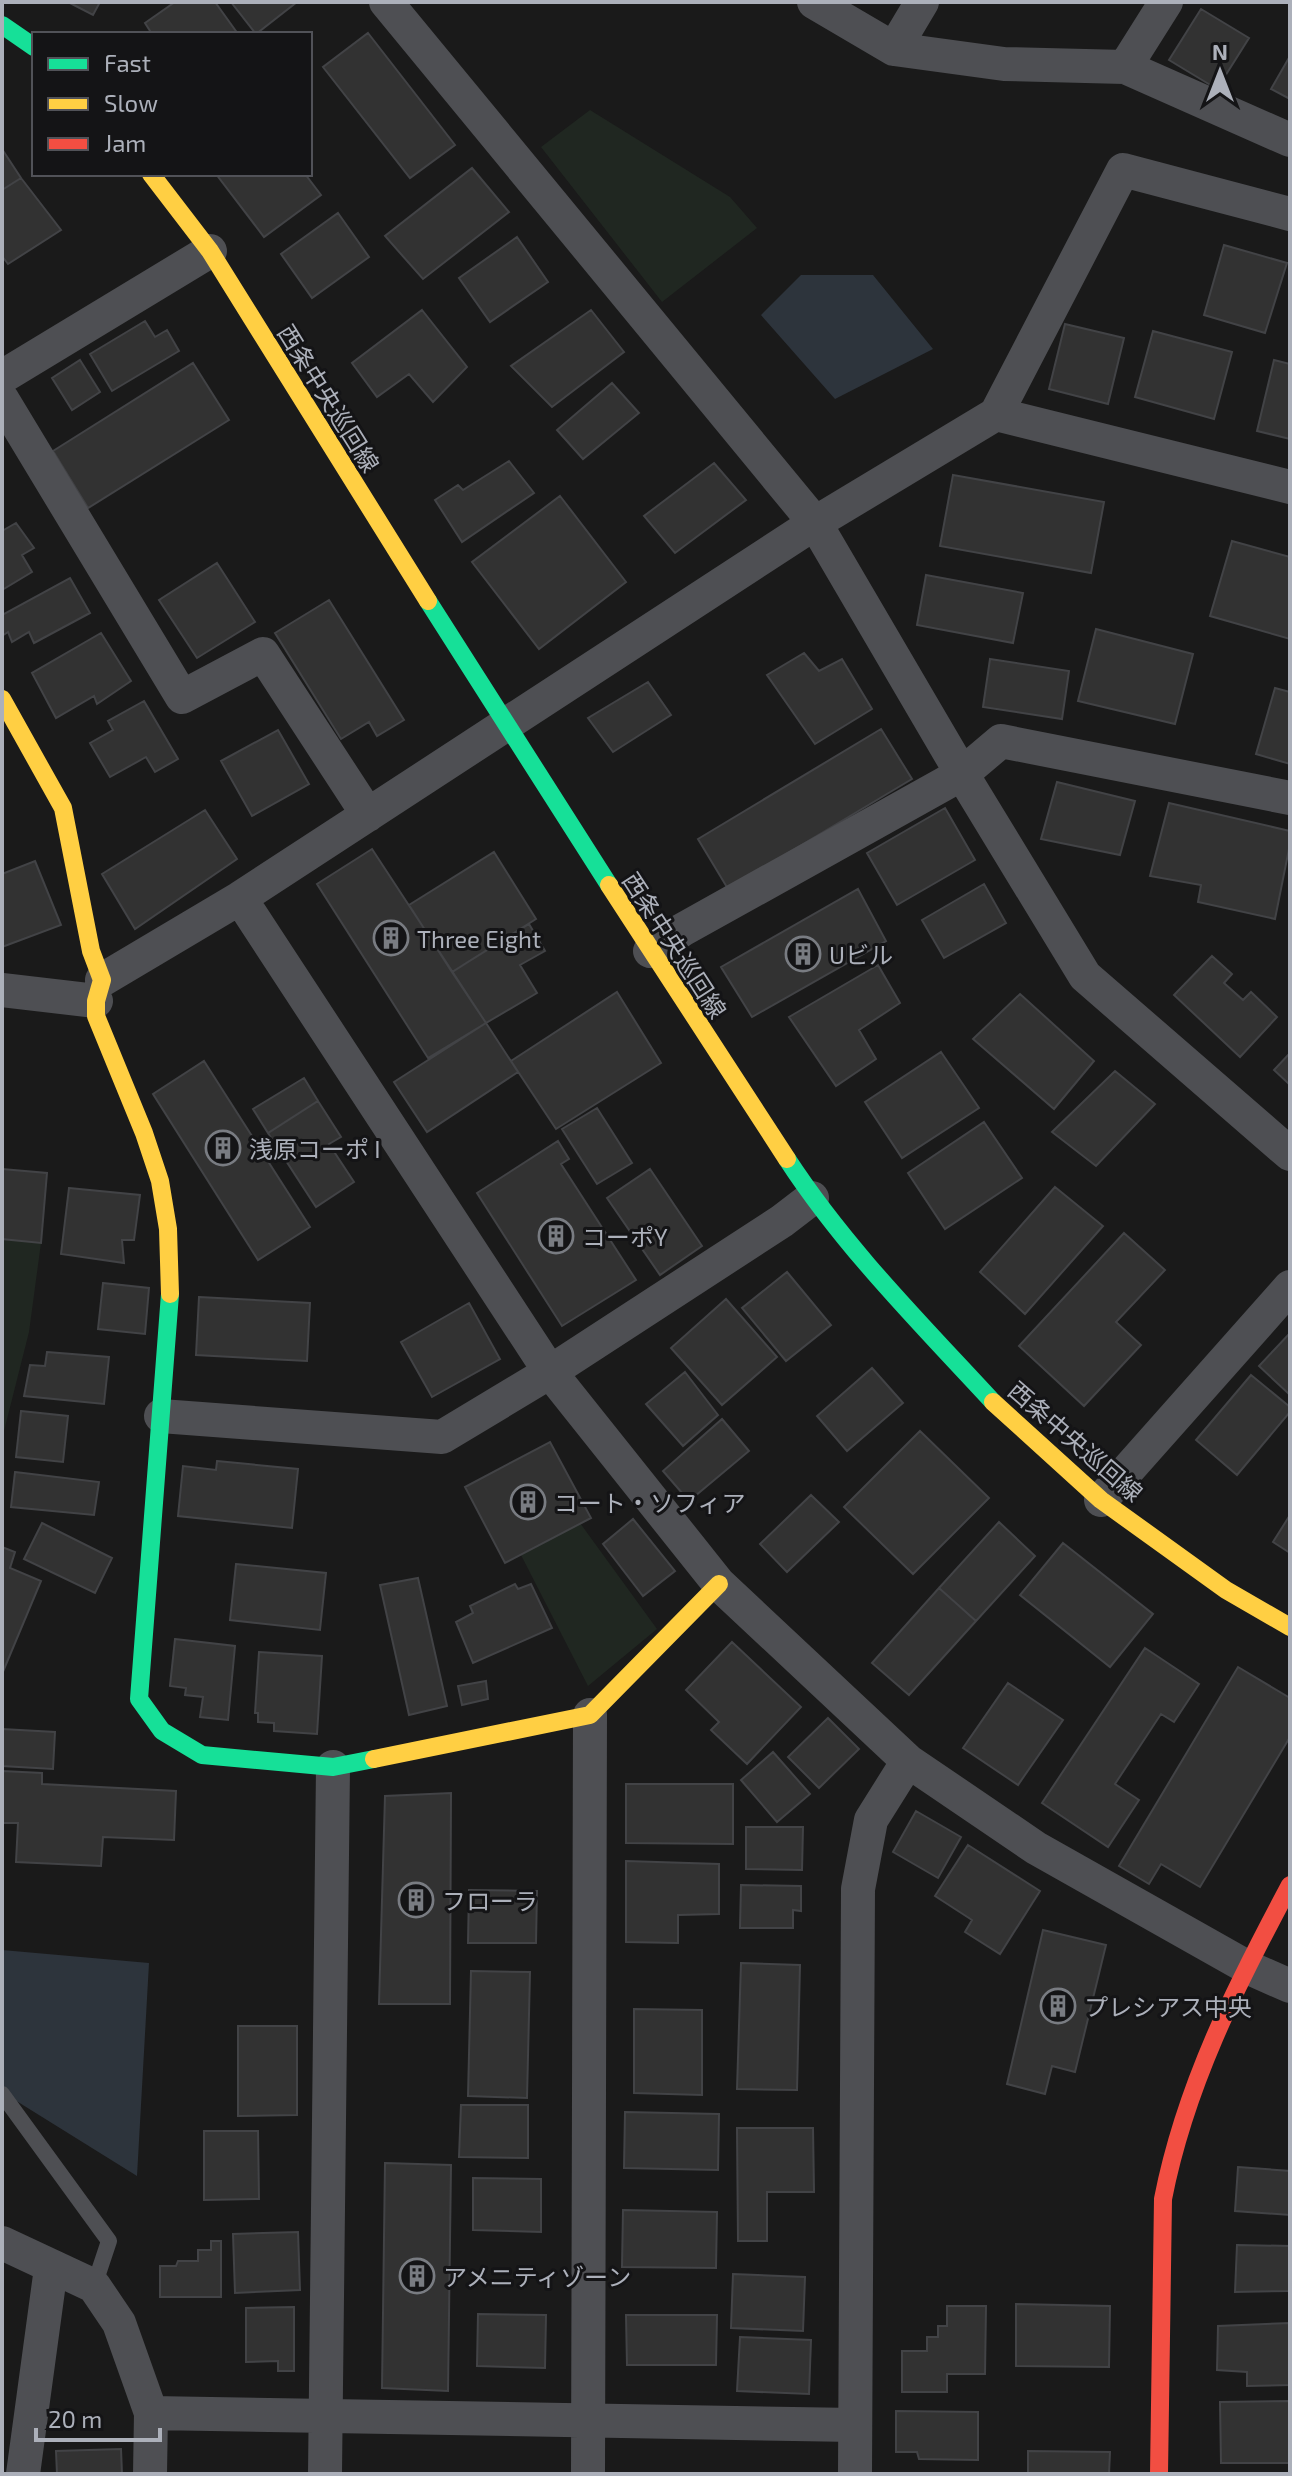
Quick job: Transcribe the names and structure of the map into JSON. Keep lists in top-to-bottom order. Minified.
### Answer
{"streets":{"street":["西条中央巡回線"]},"places":{"building":["Three Eight","Uビル","浅原コーポ I","コーポY","コート・ソフィア","フローラ","プレシアス中央","アメニティゾーン"]},"legend":["Fast","Slow","Jam"],"scale_bar":"20 m","north":"top"}
